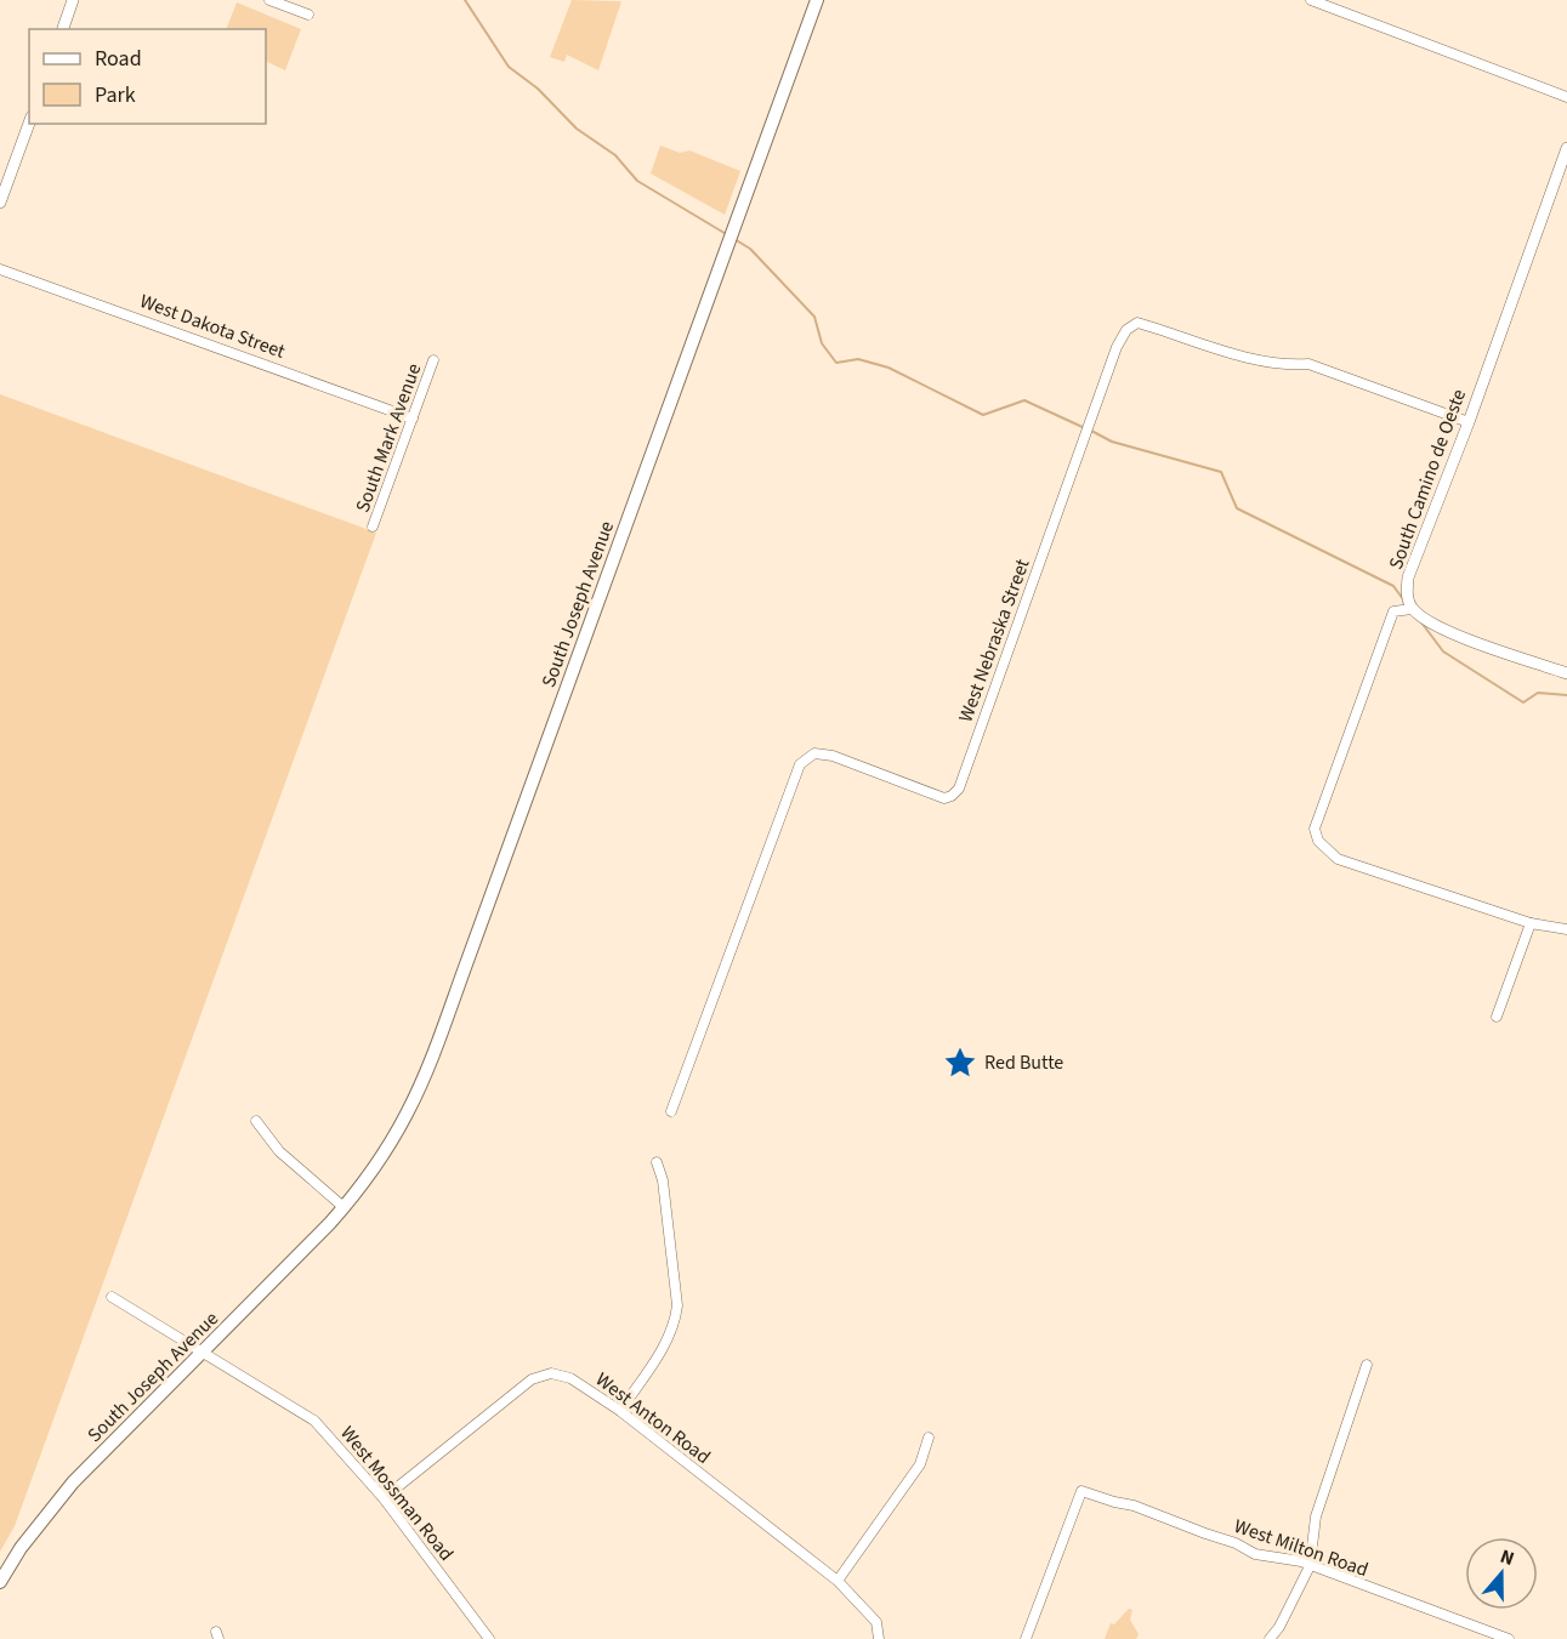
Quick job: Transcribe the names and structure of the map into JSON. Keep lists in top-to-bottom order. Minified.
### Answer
{"streets":{"main road":["South Joseph Avenue"],"street":["West Dakota Street","South Mark Avenue","South Camino de Oeste","West Nebraska Street","West Anton Road","West Mossman Road","West Milton Road"]},"crossings":[["West Dakota Street","South Mark Avenue"],["South Camino de Oeste","West Nebraska Street"],["South Joseph Avenue","West Mossman Road"],["West Anton Road","West Mossman Road"]],"places":{"place":["Red Butte"]},"legend":["Road","Park"],"north":"top"}
